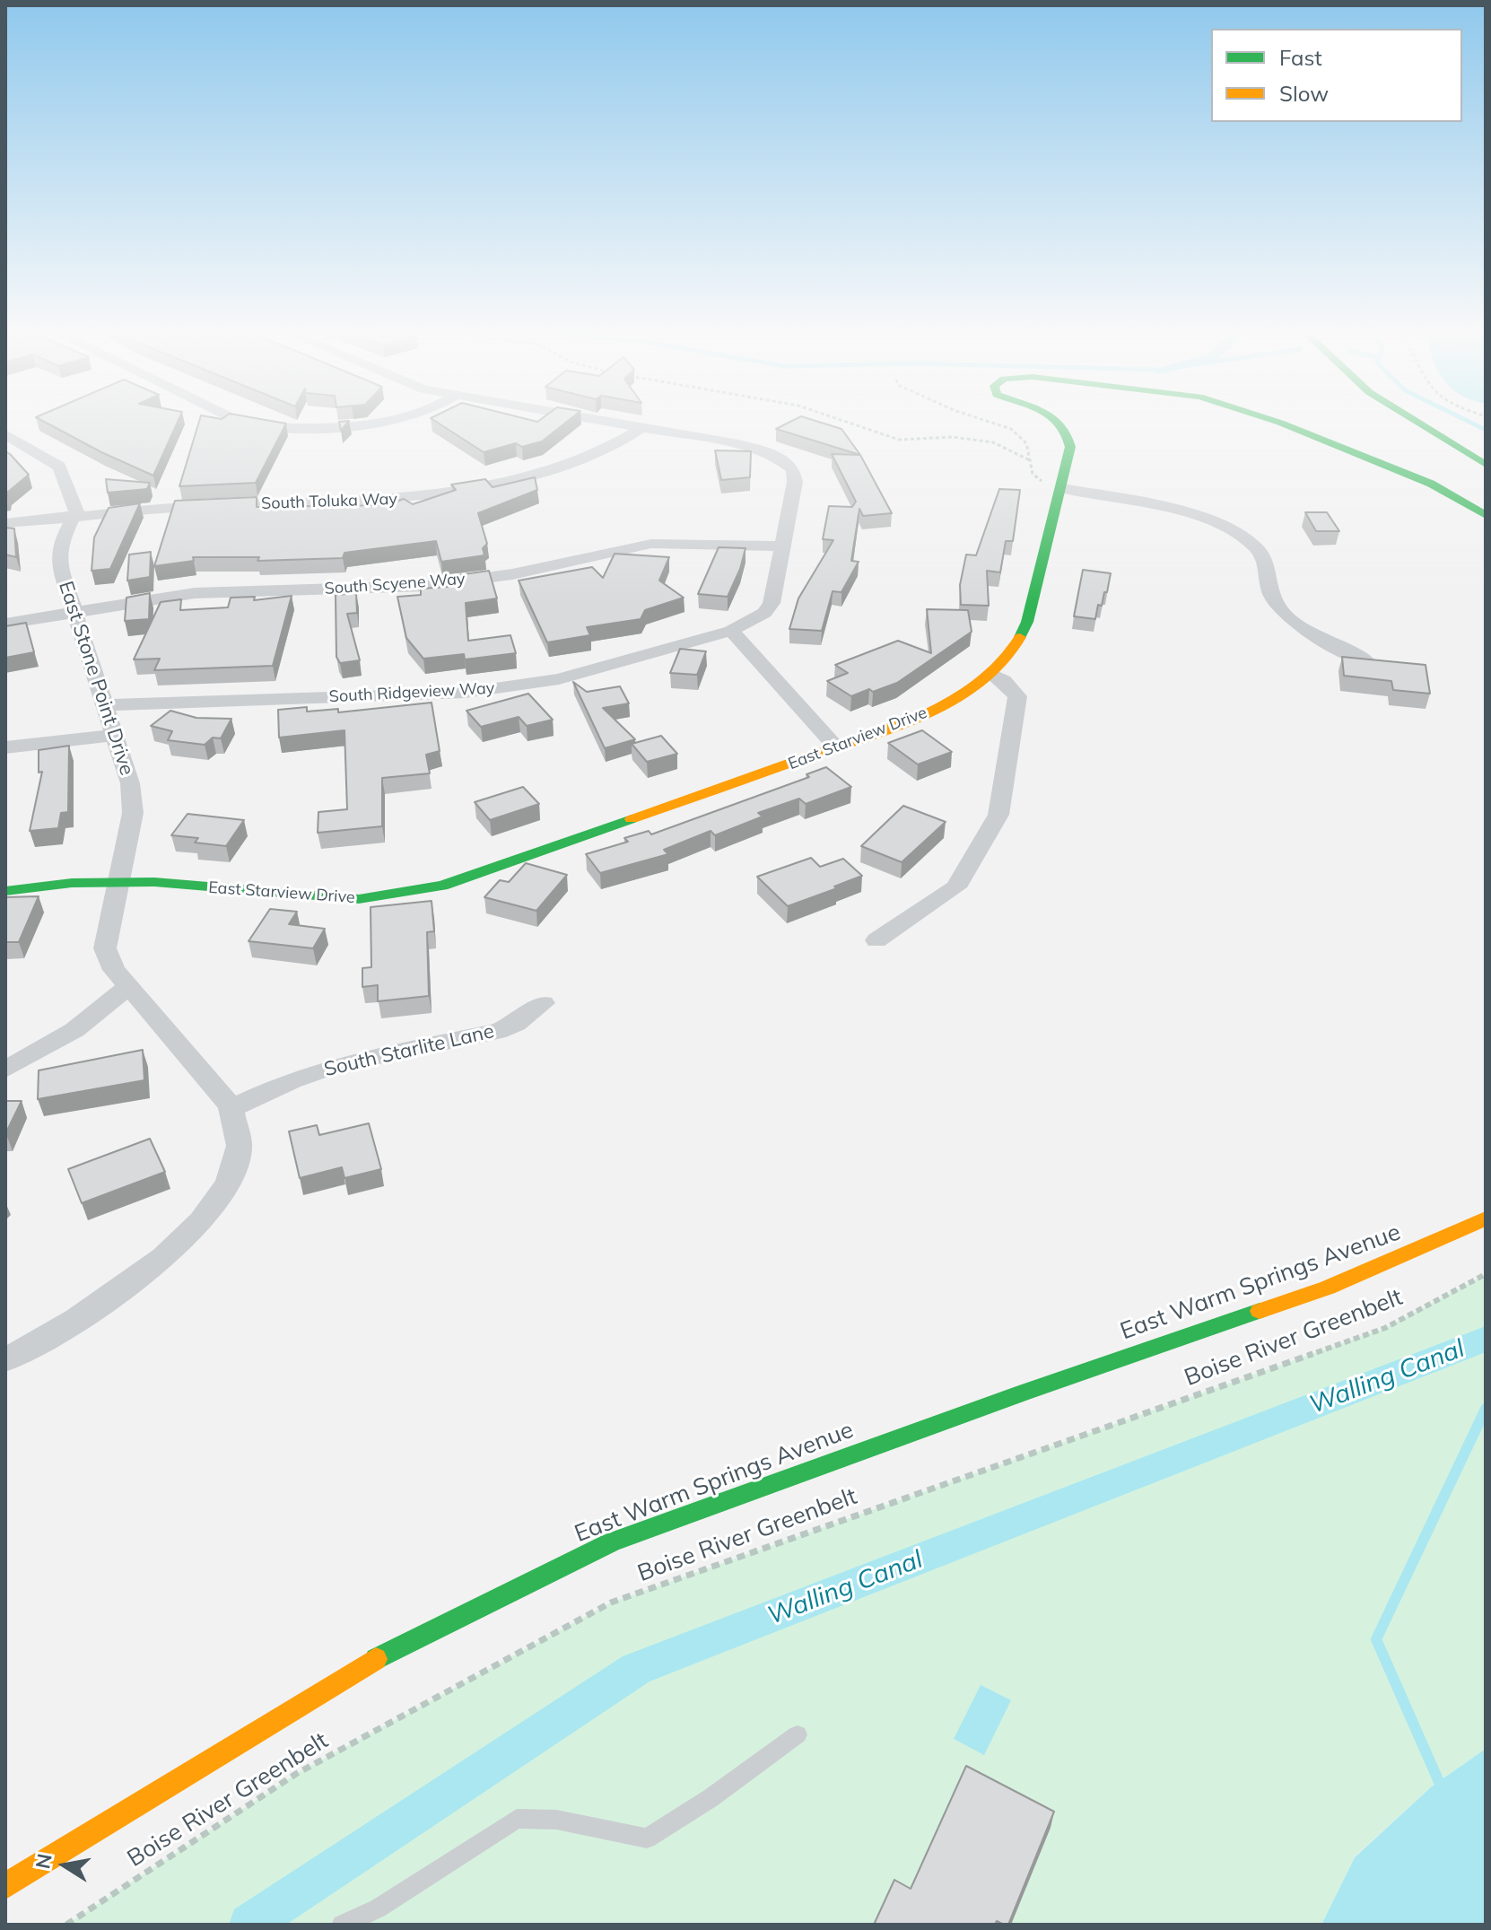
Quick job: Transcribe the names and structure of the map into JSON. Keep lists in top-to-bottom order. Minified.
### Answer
{"streets":{"street":["South Toluka Way","South Scyene Way","East Stone Point Drive","South Ridgeview Way","East Starview Drive","South Starlite Lane","East Warm Springs Avenue"],"path":["Boise River Greenbelt"]},"crossings":[["South Toluka Way","East Stone Point Drive"],["South Toluka Way","South Ridgeview Way"],["South Scyene Way","East Stone Point Drive"],["South Scyene Way","South Ridgeview Way"],["East Stone Point Drive","South Ridgeview Way"],["East Stone Point Drive","East Starview Drive"],["East Stone Point Drive","South Starlite Lane"]],"water":["Walling Canal"],"legend":["Fast","Slow"],"north":"left"}
